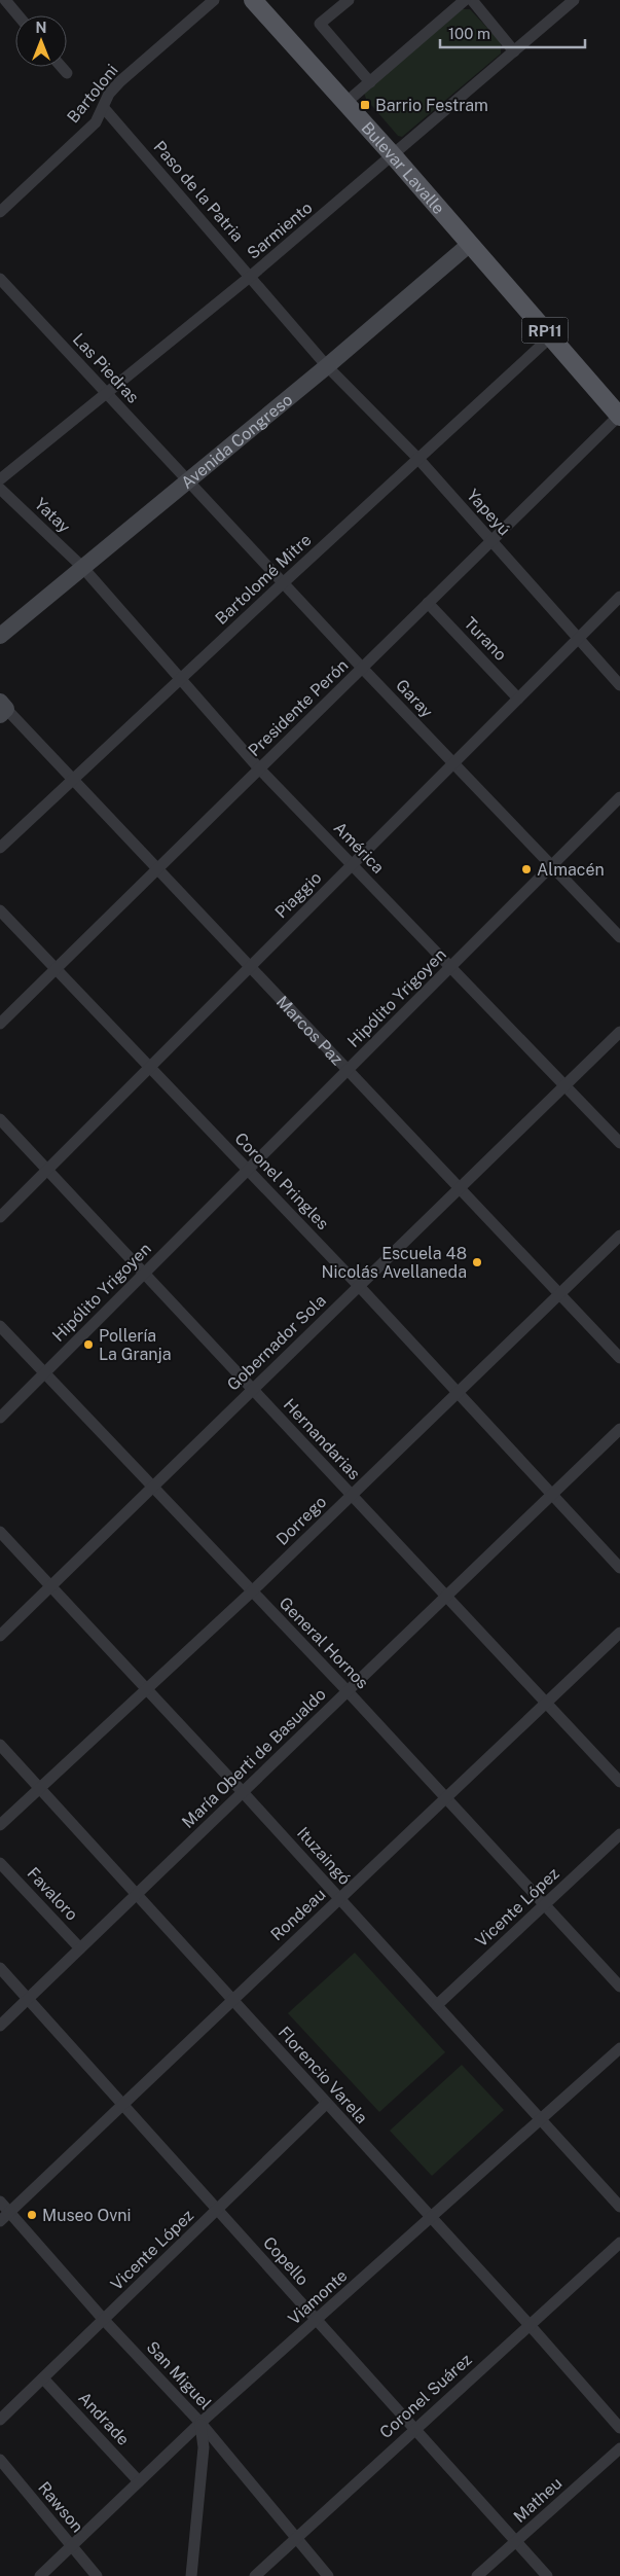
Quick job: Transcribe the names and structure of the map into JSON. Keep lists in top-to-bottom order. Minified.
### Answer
{"streets":{"main road":["Bulevar Lavalle","RP11"],"street":["Bartoloni","Paso de la Patria","Sarmiento","Las Piedras","Avenida Congreso","Yapeyú","Yatay","Bartolomé Mitre","Turano","Garay","Presidente Perón","América","Piaggio","Hipólito Yrigoyen","Marcos Paz","Coronel Pringles","Gobernador Sola","Hernandarias","Dorrego","General Hornos","María Oberti de Basualdo","Ituzaingó","Favaloro","Vicente López","Rondeau","Florencio Varela","Copello","Viamonte","San Miguel","Coronel Suárez","Andrade","Matheu","Rawson"]},"crossings":[["Bartoloni","Paso de la Patria"],["Bulevar Lavalle","Sarmiento"],["Bulevar Lavalle","RP11"],["Bulevar Lavalle","Avenida Congreso"],["Paso de la Patria","Sarmiento"],["Paso de la Patria","Avenida Congreso"],["Paso de la Patria","Yapeyú"],["Sarmiento","Las Piedras"],["RP11","Avenida Congreso"],["RP11","Bartolomé Mitre"],["RP11","Presidente Perón"],["Las Piedras","Avenida Congreso"],["Las Piedras","Garay"],["Avenida Congreso","Yapeyú"],["Avenida Congreso","Yatay"],["Avenida Congreso","Garay"],["Avenida Congreso","América"],["Yapeyú","Bartolomé Mitre"],["Yapeyú","Presidente Perón"],["Yapeyú","Piaggio"],["Yatay","América"],["Bartolomé Mitre","Garay"],["Bartolomé Mitre","América"],["Bartolomé Mitre","Marcos Paz"],["Turano","Presidente Perón"],["Turano","Piaggio"],["Garay","Presidente Perón"],["Garay","Piaggio"],["Garay","Hipólito Yrigoyen"],["Presidente Perón","América"],["Presidente Perón","Marcos Paz"],["Presidente Perón","Coronel Pringles"],["América","Piaggio"],["América","Hipólito Yrigoyen"],["América","Gobernador Sola"],["Piaggio","Marcos Paz"],["Piaggio","Coronel Pringles"],["Piaggio","Hernandarias"],["Hipólito Yrigoyen","Marcos Paz"],["Hipólito Yrigoyen","Coronel Pringles"],["Hipólito Yrigoyen","Hernandarias"],["Hipólito Yrigoyen","General Hornos"],["Marcos Paz","Gobernador Sola"],["Marcos Paz","Dorrego"],["Coronel Pringles","Gobernador Sola"],["Coronel Pringles","Dorrego"],["Coronel Pringles","María Oberti de Basualdo"],["Gobernador Sola","Hernandarias"],["Gobernador Sola","General Hornos"],["Gobernador Sola","Ituzaingó"],["Hernandarias","Dorrego"],["Hernandarias","María Oberti de Basualdo"],["Hernandarias","Rondeau"],["Dorrego","General Hornos"],["Dorrego","Ituzaingó"],["Dorrego","Florencio Varela"],["General Hornos","María Oberti de Basualdo"],["General Hornos","Vicente López"],["General Hornos","Rondeau"],["María Oberti de Basualdo","Ituzaingó"],["María Oberti de Basualdo","Favaloro"],["María Oberti de Basualdo","Florencio Varela"],["María Oberti de Basualdo","Copello"],["Ituzaingó","Vicente López"],["Ituzaingó","Rondeau"],["Ituzaingó","Viamonte"],["Vicente López","Florencio Varela"],["Vicente López","Copello"],["Vicente López","San Miguel"],["Vicente López","Andrade"],["Rondeau","Florencio Varela"],["Rondeau","Copello"],["Rondeau","San Miguel"],["Florencio Varela","Viamonte"],["Florencio Varela","Coronel Suárez"],["Copello","Viamonte"],["Copello","Coronel Suárez"],["Copello","Matheu"],["Viamonte","San Miguel"],["Viamonte","Andrade"],["Viamonte","Rawson"],["San Miguel","Coronel Suárez"]],"places":{"transit":["Barrio Festram"],"other":["Almacén","Escuela 48 Nicolás Avellaneda","Pollería La Granja","Museo Ovni"]},"scale_bar":"100 m","north":"top"}
